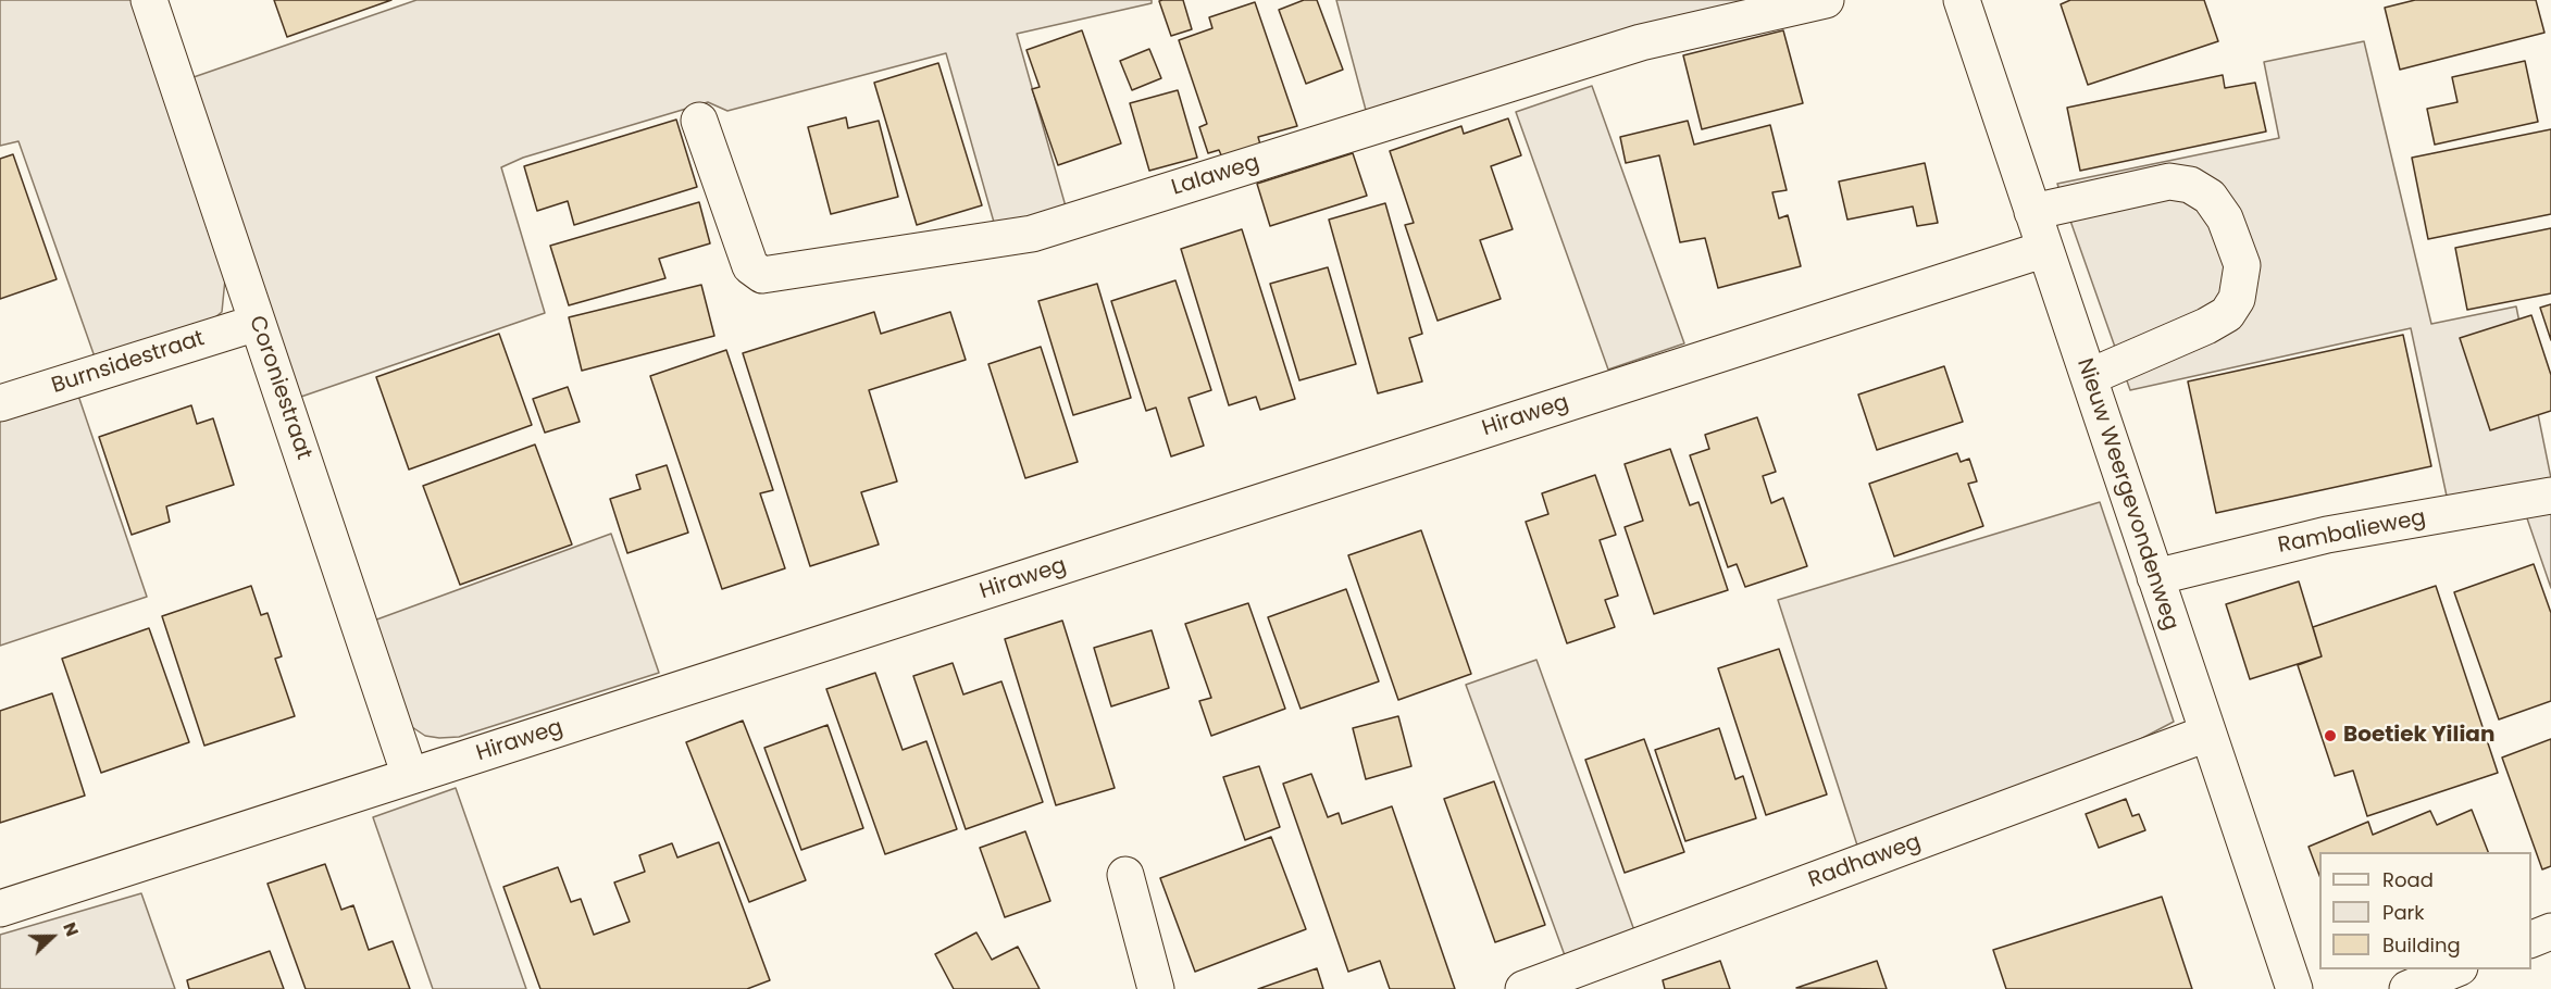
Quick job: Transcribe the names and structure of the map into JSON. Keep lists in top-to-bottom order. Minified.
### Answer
{"streets":{"street":["Lalaweg","Burnsidestraat","Coroniestraat","Hiraweg","Nieuw Weergevondenweg","Rambalieweg","Radhaweg"]},"crossings":[["Burnsidestraat","Coroniestraat"],["Coroniestraat","Hiraweg"],["Hiraweg","Nieuw Weergevondenweg"],["Nieuw Weergevondenweg","Rambalieweg"],["Nieuw Weergevondenweg","Radhaweg"]],"places":["Boetiek Yilian"],"legend":["Road","Park","Building"],"north":"right"}
